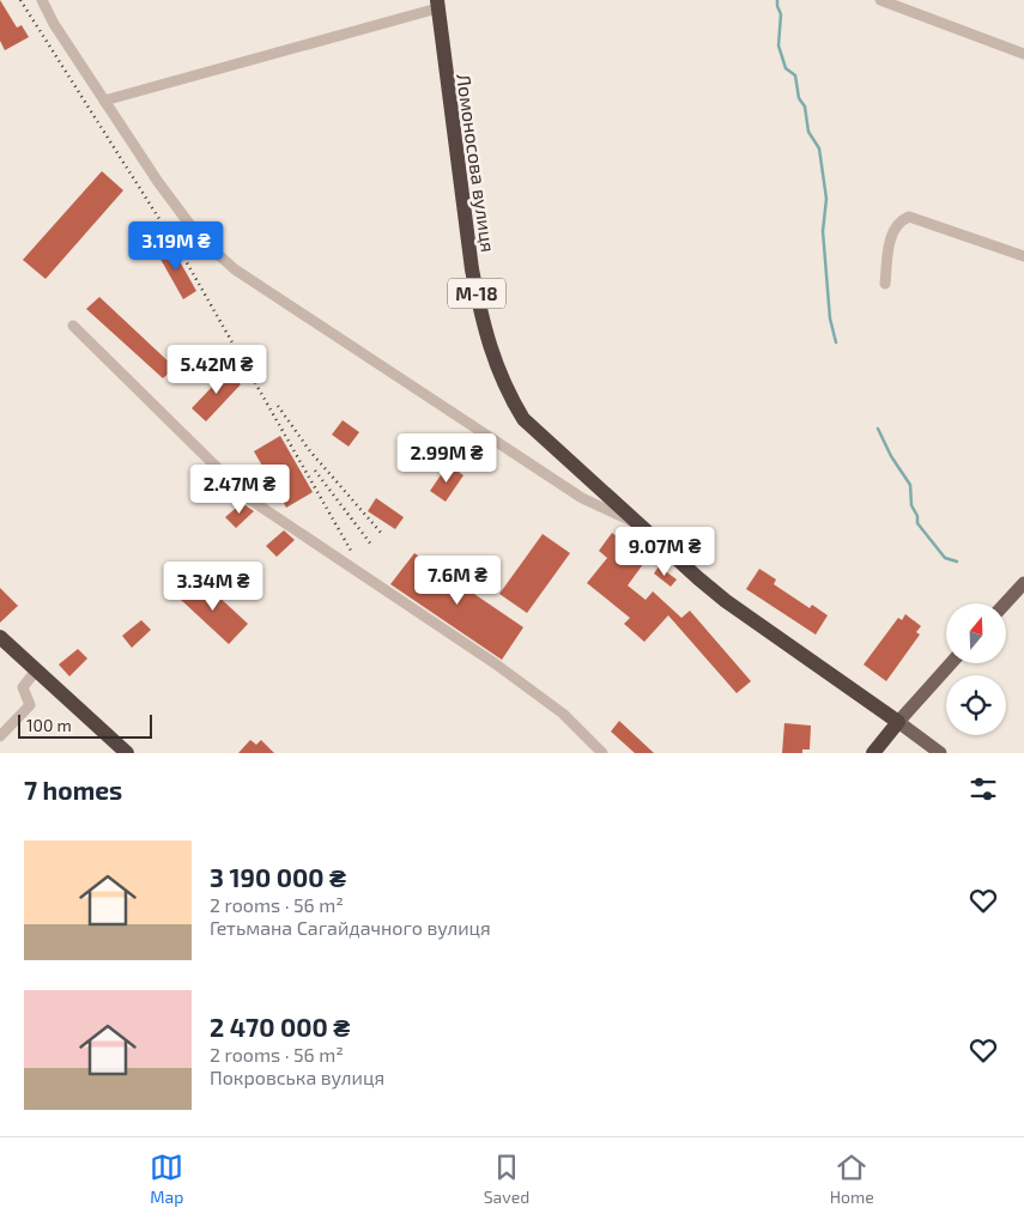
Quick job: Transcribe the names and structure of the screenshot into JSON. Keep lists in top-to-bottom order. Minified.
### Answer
{"streets":{"highway":["Ломоносова вулиця","М-18"]},"crossings":[["Ломоносова вулиця","М-18"]],"scale_bar":"100 m","north":"top","page":{"price":["3.19M ₴","5.42M ₴","2.99M ₴","2.47M ₴","9.07M ₴","7.6M ₴","3.34M ₴"],"scale":"100 m","heading":"7 homes","list":[{"name":"3 190 000 ₴","note":"2 rooms · 56 m² · Гетьмана Сагайдачного вулиця"},{"name":"2 470 000 ₴","note":"2 rooms · 56 m² · Покровська вулиця"}],"tabs":["Map","Saved","Home"]}}
